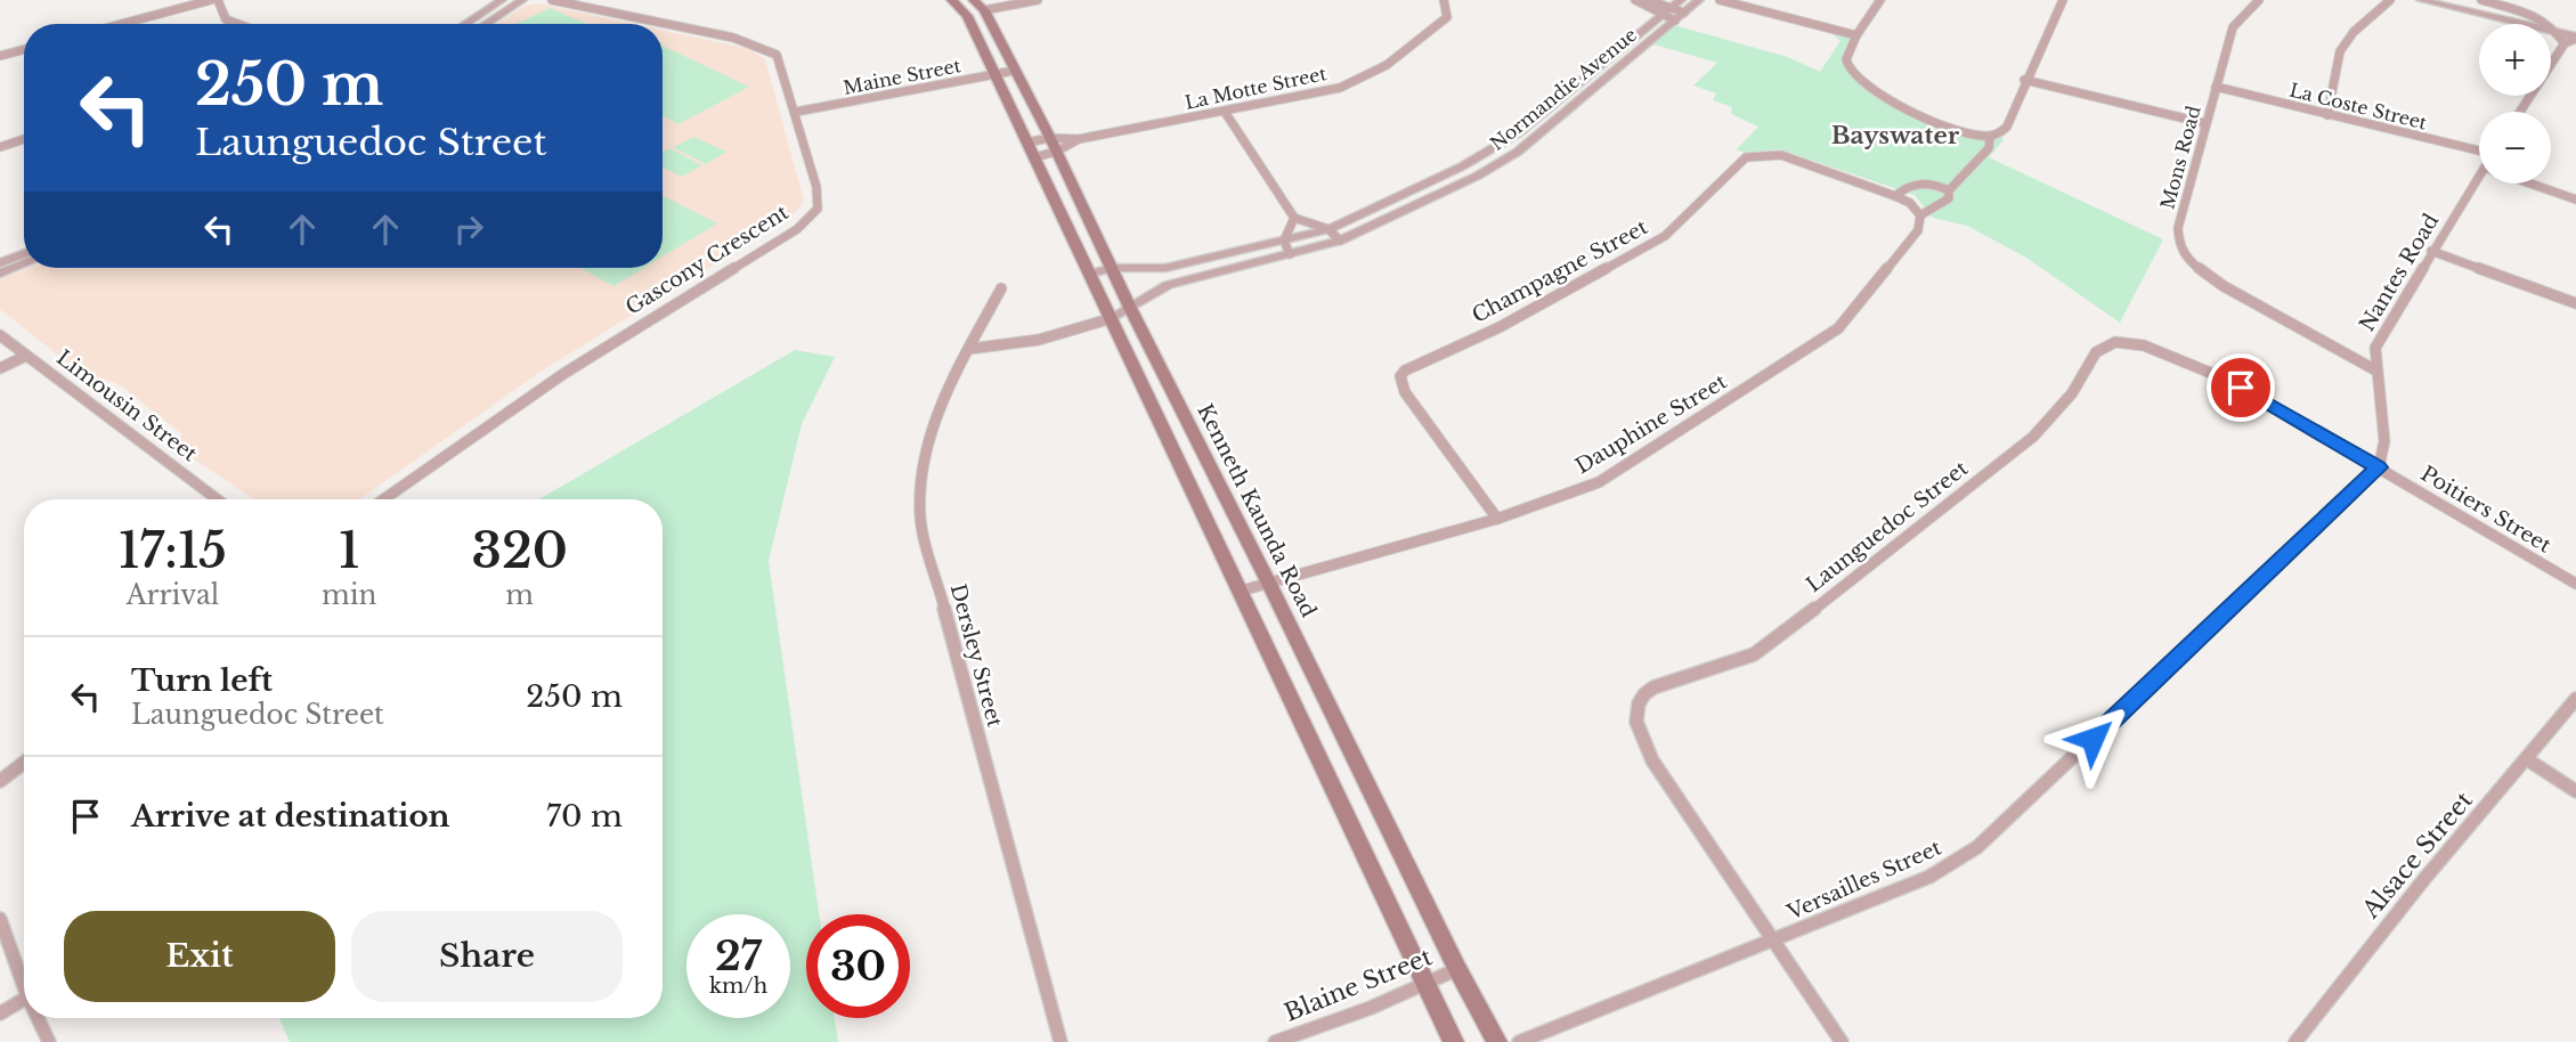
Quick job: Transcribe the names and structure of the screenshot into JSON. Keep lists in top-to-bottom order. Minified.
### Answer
{"streets":{"main road":["Kenneth Kaunda Road"],"street":["Maine Street","La Motte Street","Normandie Avenue","La Coste Street","Mons Road","Gascony Crescent","Champagne Street","Nantes Road","Limousin Street","Dauphine Street","Poitiers Street","Launguedoc Street","Dersley Street","Alsace Street","Versailles Street","Blaine Street"]},"crossings":[["Maine Street","Gascony Crescent"],["Maine Street","Kenneth Kaunda Road"],["La Motte Street","Kenneth Kaunda Road"],["Normandie Avenue","Kenneth Kaunda Road"],["La Coste Street","Mons Road"],["Mons Road","Nantes Road"],["Champagne Street","Dauphine Street"],["Nantes Road","Poitiers Street"],["Nantes Road","Launguedoc Street"],["Nantes Road","Versailles Street"],["Dauphine Street","Kenneth Kaunda Road"],["Poitiers Street","Launguedoc Street"],["Poitiers Street","Versailles Street"],["Kenneth Kaunda Road","Blaine Street"],["Launguedoc Street","Versailles Street"]],"districts":["Bayswater"],"page":{"map_buttons":["+","−"],"turn":["250 m","Launguedoc Street"],"eta":["17:15","Arrival","1","min","320","m"],"list":[{"name":"Turn left","note":"Launguedoc Street","value":"250 m"},{"name":"Arrive at destination","value":"70 m"}],"buttons":["Exit","Share"],"speed":"27 km/h","limit":"30"}}
